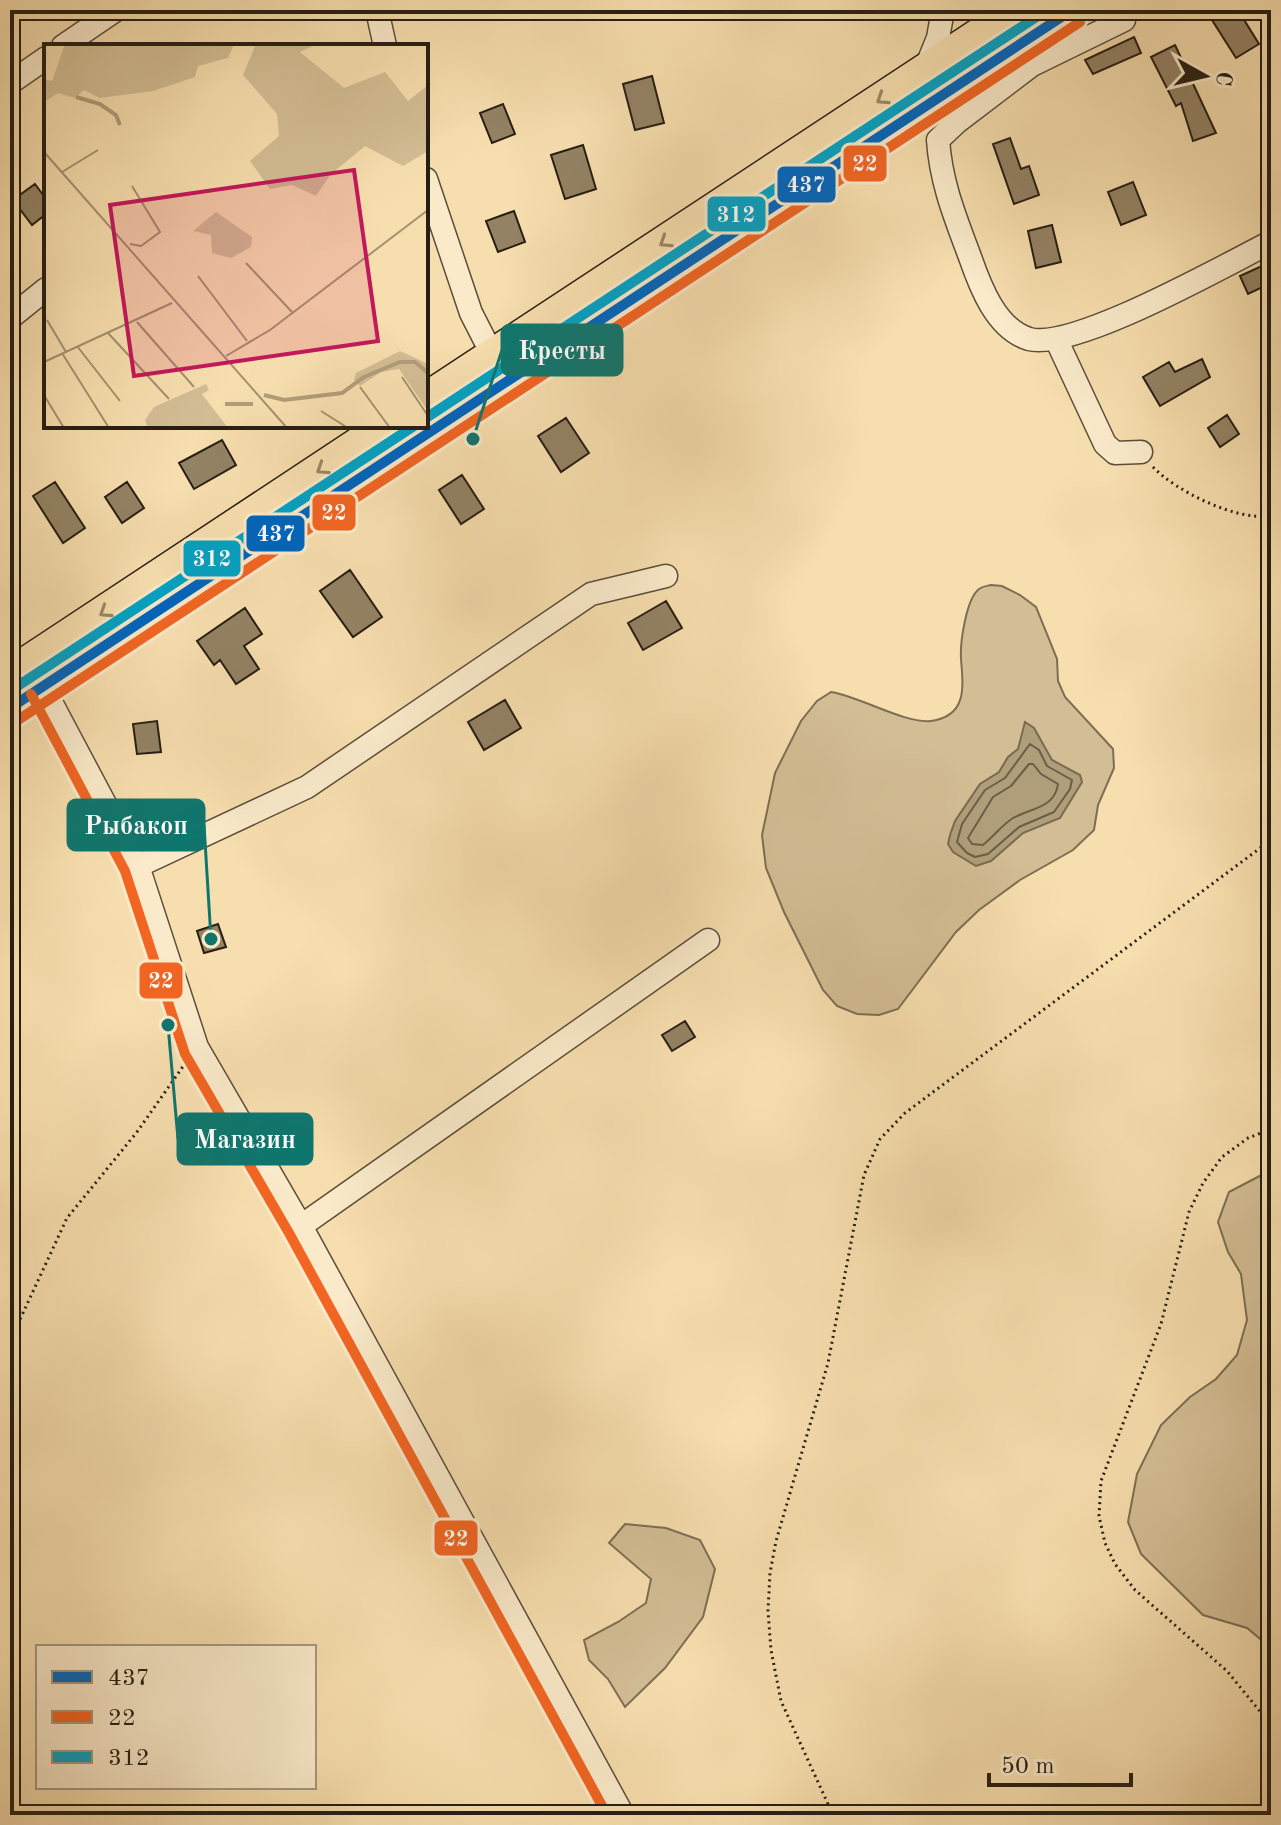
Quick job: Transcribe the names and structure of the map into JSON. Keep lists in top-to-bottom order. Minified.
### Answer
{"places":["Кресты","Рыбакоп","Магазин"],"lines":["transit line 437","transit line 312","transit line 22"],"legend":["437","22","312"],"scale_bar":"50 m","north":"right"}
